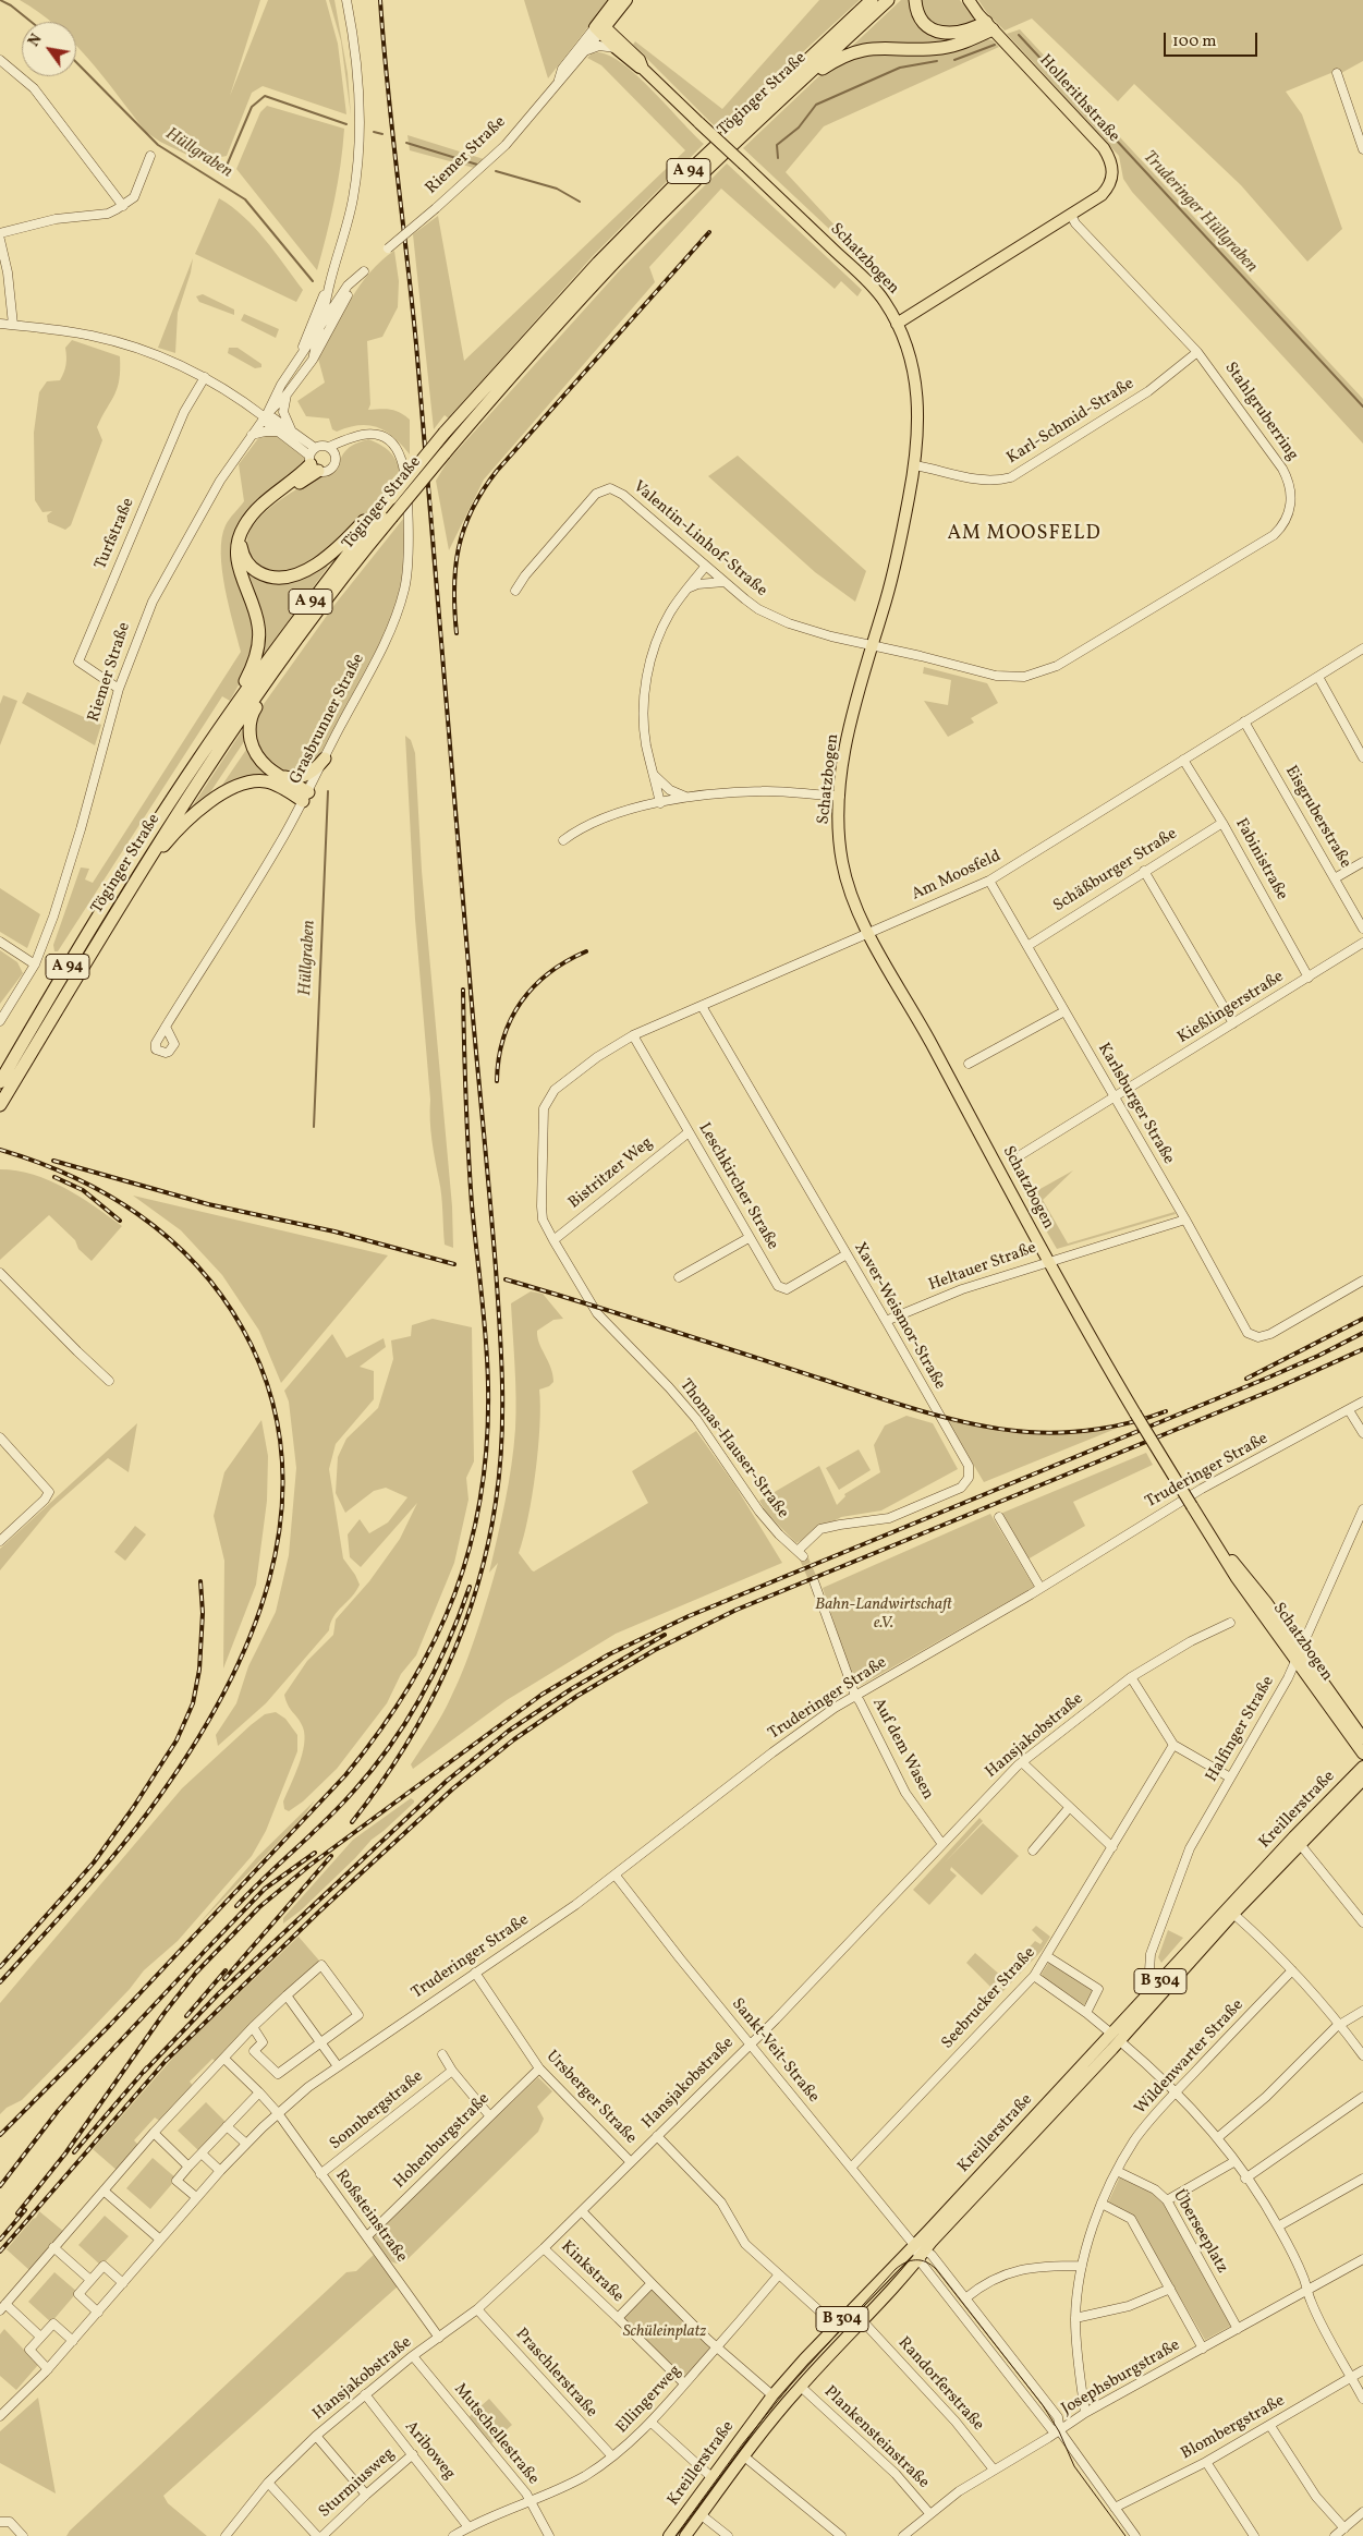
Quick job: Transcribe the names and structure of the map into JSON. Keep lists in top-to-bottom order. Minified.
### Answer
{"streets":{"highway":["Töginger Straße","A 94"],"main road":["Hollerithstraße","Riemer Straße","Schatzbogen","Kreillerstraße","B 304"],"street":["Stahlgruberring","Karl-Schmid-Straße","Turfstraße","Valentin-Linhof-Straße","Grasbrunner Straße","Eisgruberstraße","Fabinistraße","Schäßburger Straße","Am Moosfeld","Kießlingerstraße","Karlsburger Straße","Bistritzer Weg","Leschkircher Straße","Heltauer Straße","Xaver-Weismor-Straße","Thomas-Hauser-Straße","Truderinger Straße","Halfinger Straße","Hansjakobstraße","Auf dem Wasen","Seebrucker Straße","Sankt-Veit-Straße","Wildenwarter Straße","Ursberger Straße","Sonnbergstraße","Hohenburgstraße","Roßsteinstraße","Überseeplatz","Kinkstraße","Praschlerstraße","Josephsburgstraße","Randorferstraße","Ellingerweg","Blombergstraße","Mutschellestraße","Plankensteinstraße","Ariboweg","Sturmiusweg"]},"crossings":[["Hollerithstraße","Stahlgruberring"],["Riemer Straße","Schatzbogen"],["Riemer Straße","Turfstraße"],["Schatzbogen","Stahlgruberring"],["Schatzbogen","Karl-Schmid-Straße"],["Schatzbogen","Valentin-Linhof-Straße"],["Schatzbogen","Am Moosfeld"],["Schatzbogen","Heltauer Straße"],["Schatzbogen","Halfinger Straße"],["Stahlgruberring","Karl-Schmid-Straße"],["Stahlgruberring","Valentin-Linhof-Straße"],["Eisgruberstraße","Am Moosfeld"],["Fabinistraße","Schäßburger Straße"],["Fabinistraße","Am Moosfeld"],["Fabinistraße","Kießlingerstraße"],["Schäßburger Straße","Karlsburger Straße"],["Am Moosfeld","Karlsburger Straße"],["Am Moosfeld","Leschkircher Straße"],["Am Moosfeld","Xaver-Weismor-Straße"],["Am Moosfeld","Thomas-Hauser-Straße"],["Kießlingerstraße","Karlsburger Straße"],["Karlsburger Straße","Heltauer Straße"],["Bistritzer Weg","Leschkircher Straße"],["Bistritzer Weg","Thomas-Hauser-Straße"],["Leschkircher Straße","Xaver-Weismor-Straße"],["Heltauer Straße","Xaver-Weismor-Straße"],["Xaver-Weismor-Straße","Thomas-Hauser-Straße"],["Truderinger Straße","Auf dem Wasen"],["Truderinger Straße","Sankt-Veit-Straße"],["Truderinger Straße","Ursberger Straße"],["Truderinger Straße","Roßsteinstraße"],["Halfinger Straße","Kreillerstraße"],["Hansjakobstraße","Auf dem Wasen"],["Hansjakobstraße","Sankt-Veit-Straße"],["Hansjakobstraße","Ursberger Straße"],["Hansjakobstraße","Roßsteinstraße"],["Hansjakobstraße","Kinkstraße"],["Hansjakobstraße","Praschlerstraße"],["Hansjakobstraße","Mutschellestraße"],["Hansjakobstraße","Ariboweg"],["Kreillerstraße","Sankt-Veit-Straße"],["Kreillerstraße","Randorferstraße"],["Kreillerstraße","Plankensteinstraße"],["Seebrucker Straße","Sankt-Veit-Straße"],["Sankt-Veit-Straße","Josephsburgstraße"],["Sankt-Veit-Straße","Blombergstraße"],["Wildenwarter Straße","Überseeplatz"],["Wildenwarter Straße","Josephsburgstraße"],["Ursberger Straße","Hohenburgstraße"],["Sonnbergstraße","Roßsteinstraße"],["Hohenburgstraße","Roßsteinstraße"],["Überseeplatz","Josephsburgstraße"],["Praschlerstraße","Ellingerweg"],["Josephsburgstraße","Randorferstraße"],["Josephsburgstraße","Plankensteinstraße"],["Ellingerweg","Mutschellestraße"],["Ellingerweg","Ariboweg"],["Ariboweg","Sturmiusweg"]],"districts":["AM MOOSFELD"],"water":["Hüllgraben","Truderinger Hüllgraben"],"parks":["Bahn-Landwirtschaft e.V.","Schüleinplatz"],"scale_bar":"100 m","north":"top left"}
